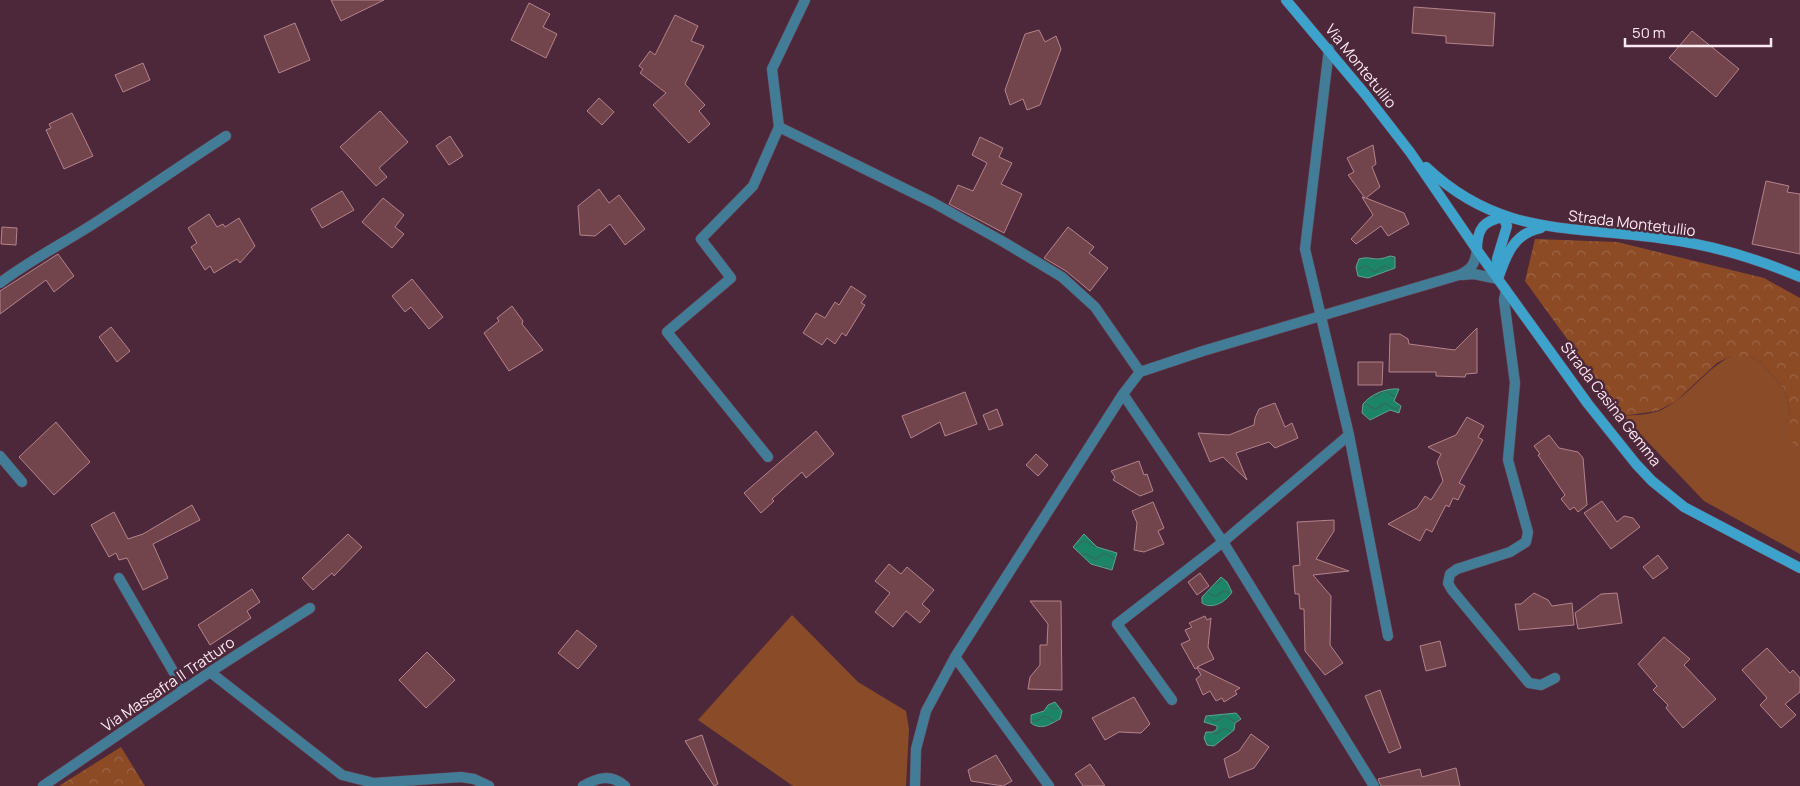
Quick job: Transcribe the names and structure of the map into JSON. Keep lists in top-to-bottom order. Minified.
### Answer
{"streets":{"street":["Via Montetullio","Strada Montetullio","Strada Casina Gemma","Via Massafra II Tratturo"]},"crossings":[["Via Montetullio","Strada Montetullio"],["Via Montetullio","Strada Casina Gemma"],["Strada Montetullio","Strada Casina Gemma"]],"scale_bar":"50 m"}
